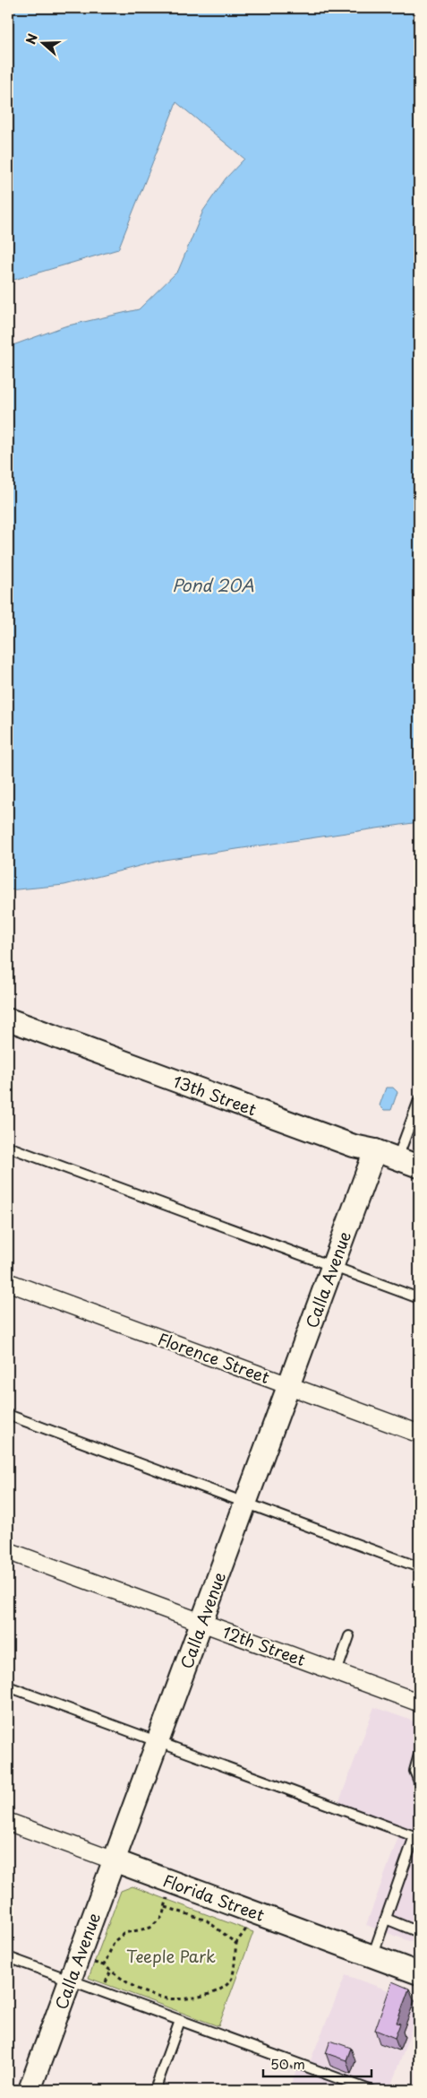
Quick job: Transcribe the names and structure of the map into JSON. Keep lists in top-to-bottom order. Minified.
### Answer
{"streets":{"street":["13th Street","Calla Avenue","Florence Street","12th Street","Florida Street"]},"crossings":[["13th Street","Calla Avenue"],["Calla Avenue","Florence Street"],["Calla Avenue","12th Street"],["Calla Avenue","Florida Street"]],"water":["Pond 20A"],"parks":["Teeple Park"],"scale_bar":"50 m","north":"left"}
